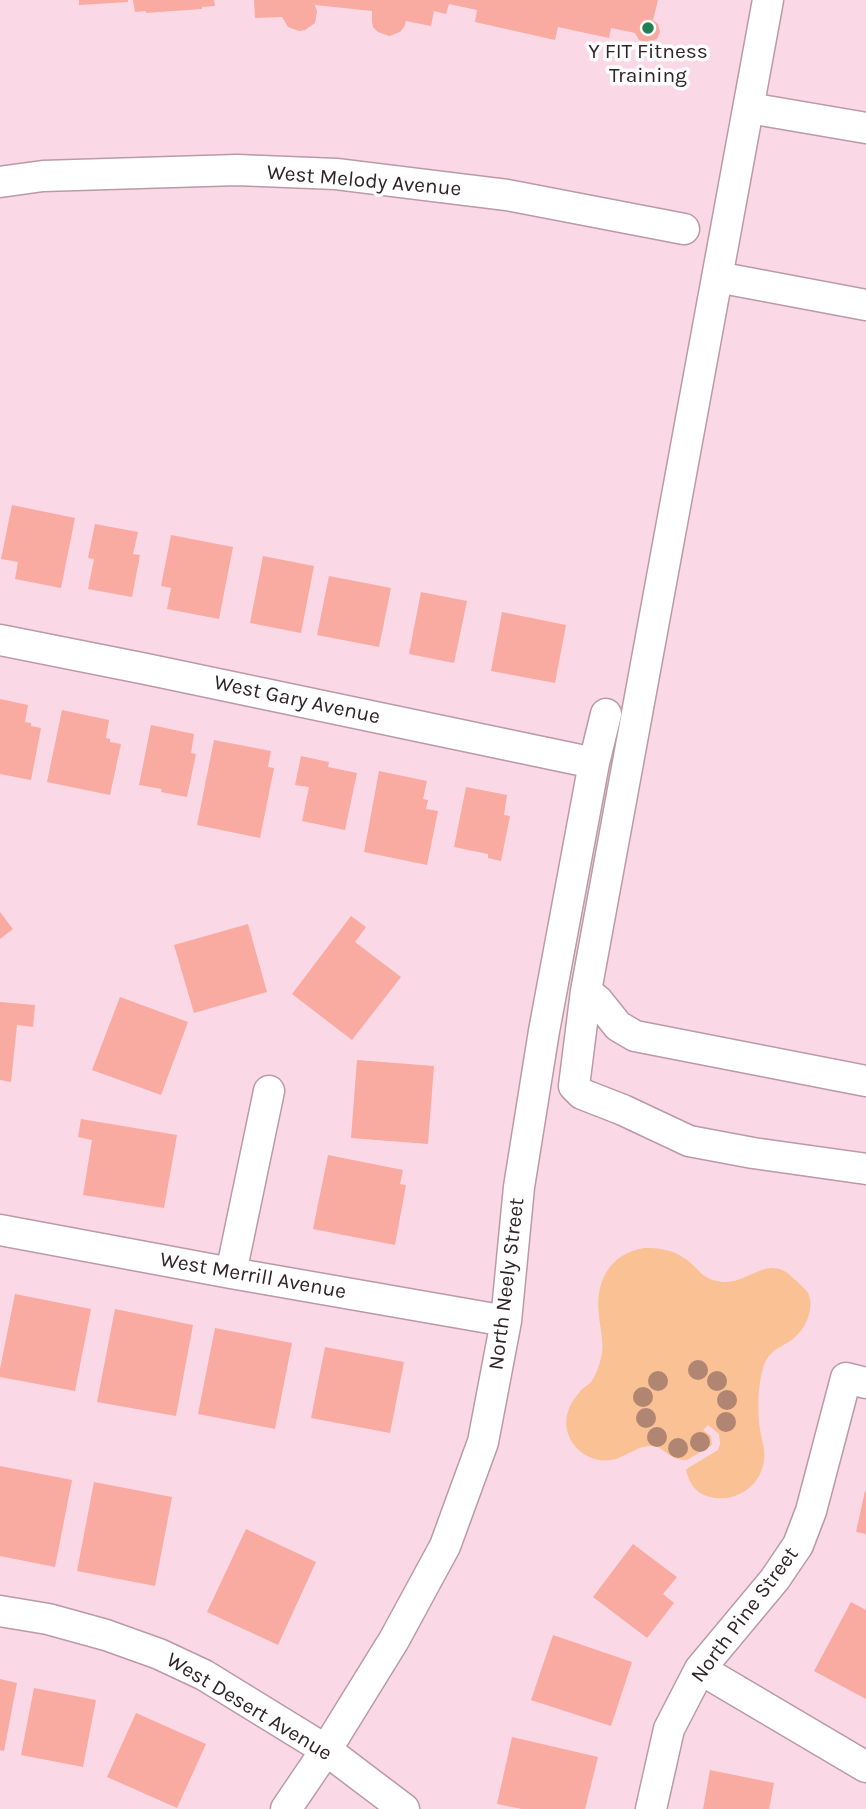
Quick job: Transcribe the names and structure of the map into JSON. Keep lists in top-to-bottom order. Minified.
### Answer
{"streets":{"street":["West Melody Avenue","West Gary Avenue","West Merrill Avenue","North Neely Street","North Pine Street","West Desert Avenue"]},"crossings":[["West Gary Avenue","North Neely Street"],["West Merrill Avenue","North Neely Street"],["North Neely Street","West Desert Avenue"]],"places":["Y FIT Fitness Training"]}
